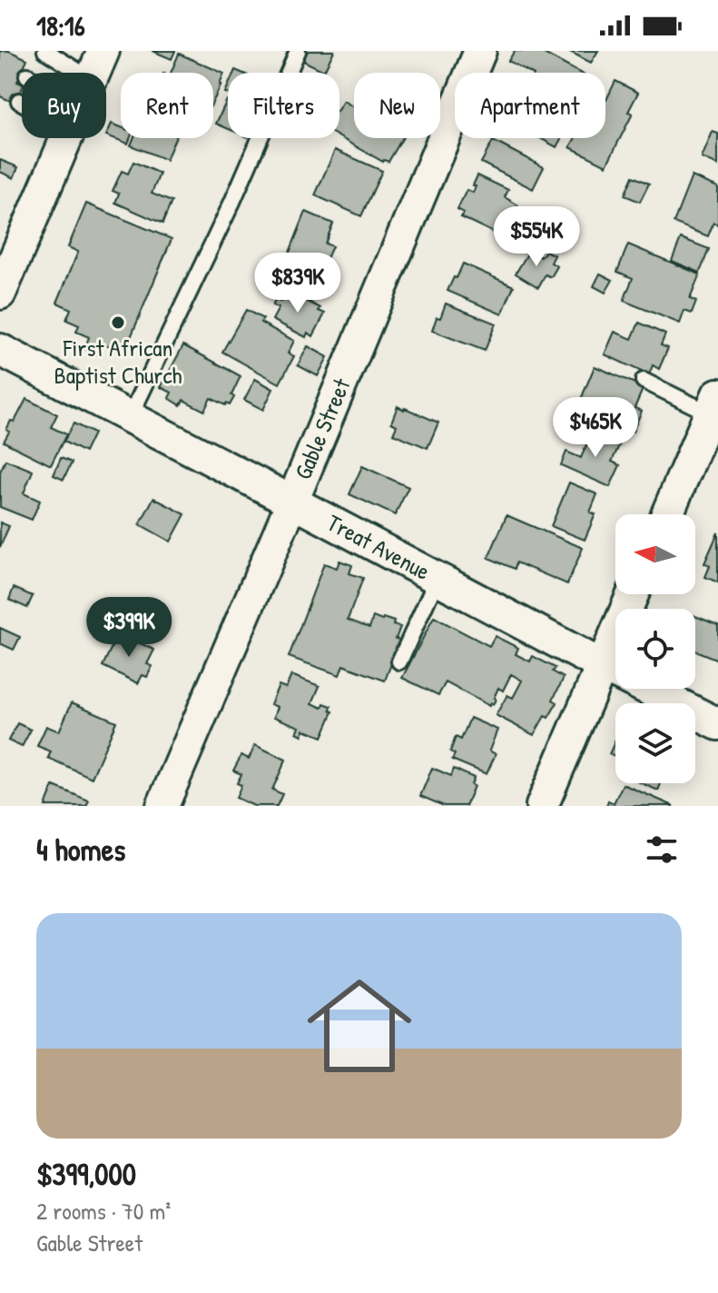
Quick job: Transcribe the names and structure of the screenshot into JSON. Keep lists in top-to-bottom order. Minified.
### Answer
{"streets":{"street":["Gable Street","Treat Avenue"]},"crossings":[["Gable Street","Treat Avenue"]],"places":["First African Baptist Church"],"north":"left","page":{"status":"18:16","chip":["Buy","Rent","Filters","New","Apartment"],"price":["$554K","$839K","$465K","$399K"],"heading":"4 homes","list":[{"name":"$399,000","note":"2 rooms · 70 m² · Gable Street"}]}}
